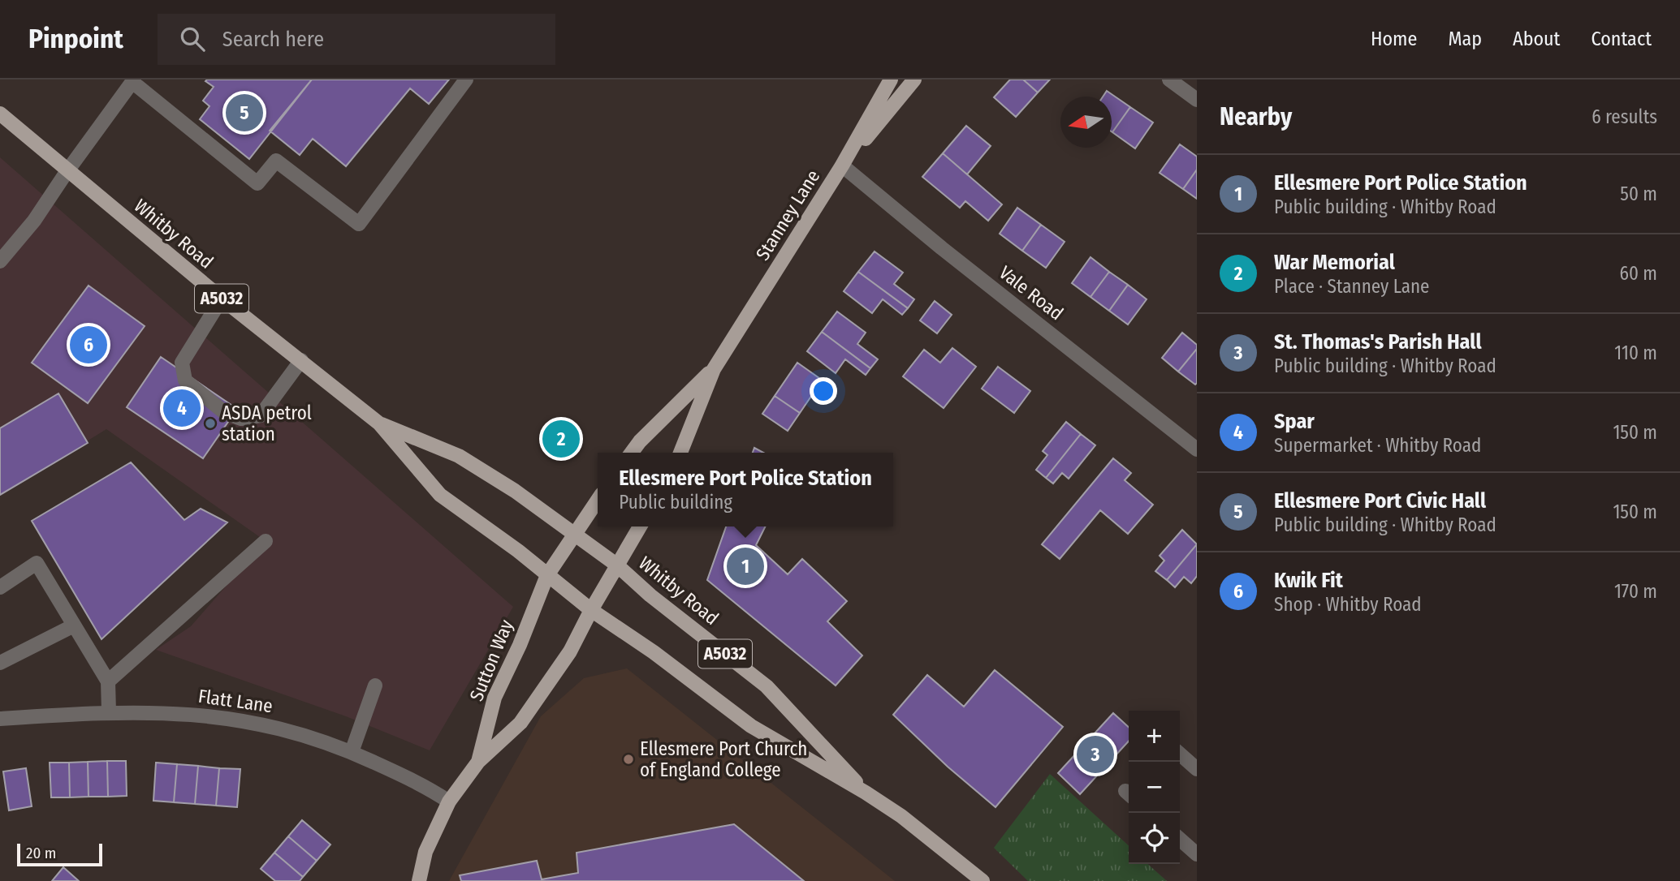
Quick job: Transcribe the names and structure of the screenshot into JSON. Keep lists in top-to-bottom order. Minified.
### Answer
{"streets":{"main road":["Stanney Lane","Whitby Road","A5032","Sutton Way"],"street":["Vale Road","Flatt Lane"]},"crossings":[["Stanney Lane","Vale Road"],["Whitby Road","Sutton Way"],["Sutton Way","Flatt Lane"]],"places":["ASDA petrol station","Ellesmere Port Church of England College"],"scale_bar":"20 m","north":"left","page":{"header":"Pinpoint","search":"Search here","nav":["Home","Map","About","Contact"],"heading":["Nearby","6 results"],"pins":["5","6","4","2","1","3"],"list":[{"mark":"1","name":"Ellesmere Port Police Station","note":"Public building · Whitby Road","value":"50 m"},{"mark":"2","name":"War Memorial","note":"Place · Stanney Lane","value":"60 m"},{"mark":"3","name":"St. Thomas's Parish Hall","note":"Public building · Whitby Road","value":"110 m"},{"mark":"4","name":"Spar","note":"Supermarket · Whitby Road","value":"150 m"},{"mark":"5","name":"Ellesmere Port Civic Hall","note":"Public building · Whitby Road","value":"150 m"},{"mark":"6","name":"Kwik Fit","note":"Shop · Whitby Road","value":"170 m"}],"popup":["Ellesmere Port Police Station","Public building"],"map_buttons":["+","−"],"scale":"20 m"}}
